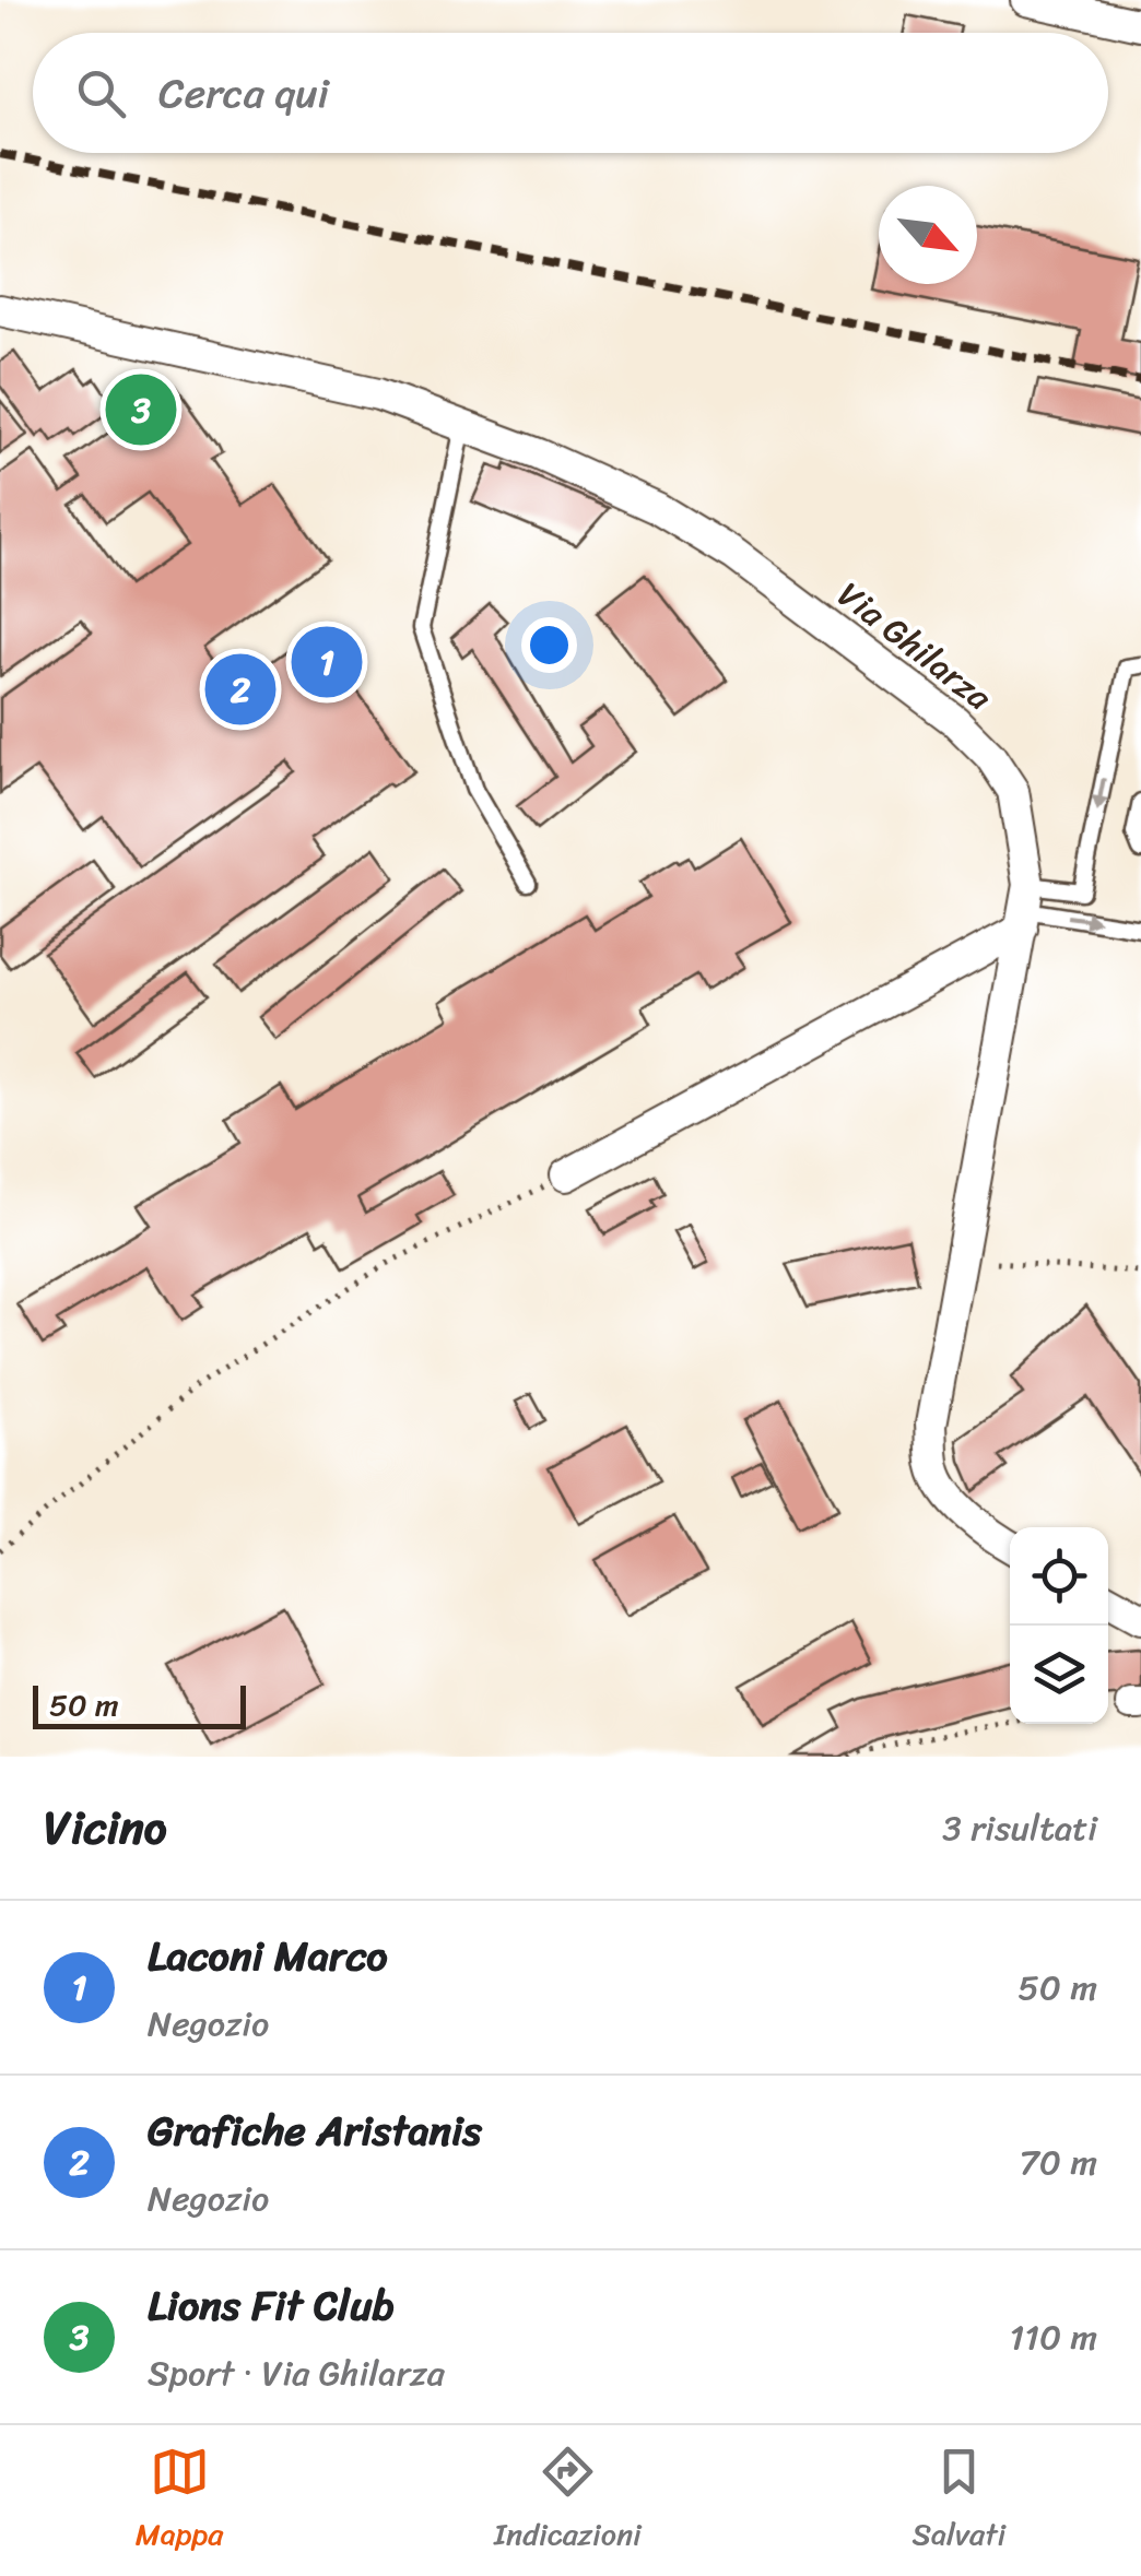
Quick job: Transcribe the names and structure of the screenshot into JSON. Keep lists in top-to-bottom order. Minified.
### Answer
{"streets":{"street":["Via Ghilarza"]},"scale_bar":"50 m","north":"bottom right","page":{"search":"Cerca qui","pins":["3","1","2"],"scale":"50 m","heading":["Vicino","3 risultati"],"list":[{"mark":"1","name":"Laconi Marco","note":"Negozio","value":"50 m"},{"mark":"2","name":"Grafiche Aristanis","note":"Negozio","value":"70 m"},{"mark":"3","name":"Lions Fit Club","note":"Sport · Via Ghilarza","value":"110 m"}],"nav":["Mappa","Indicazioni","Salvati"]}}
